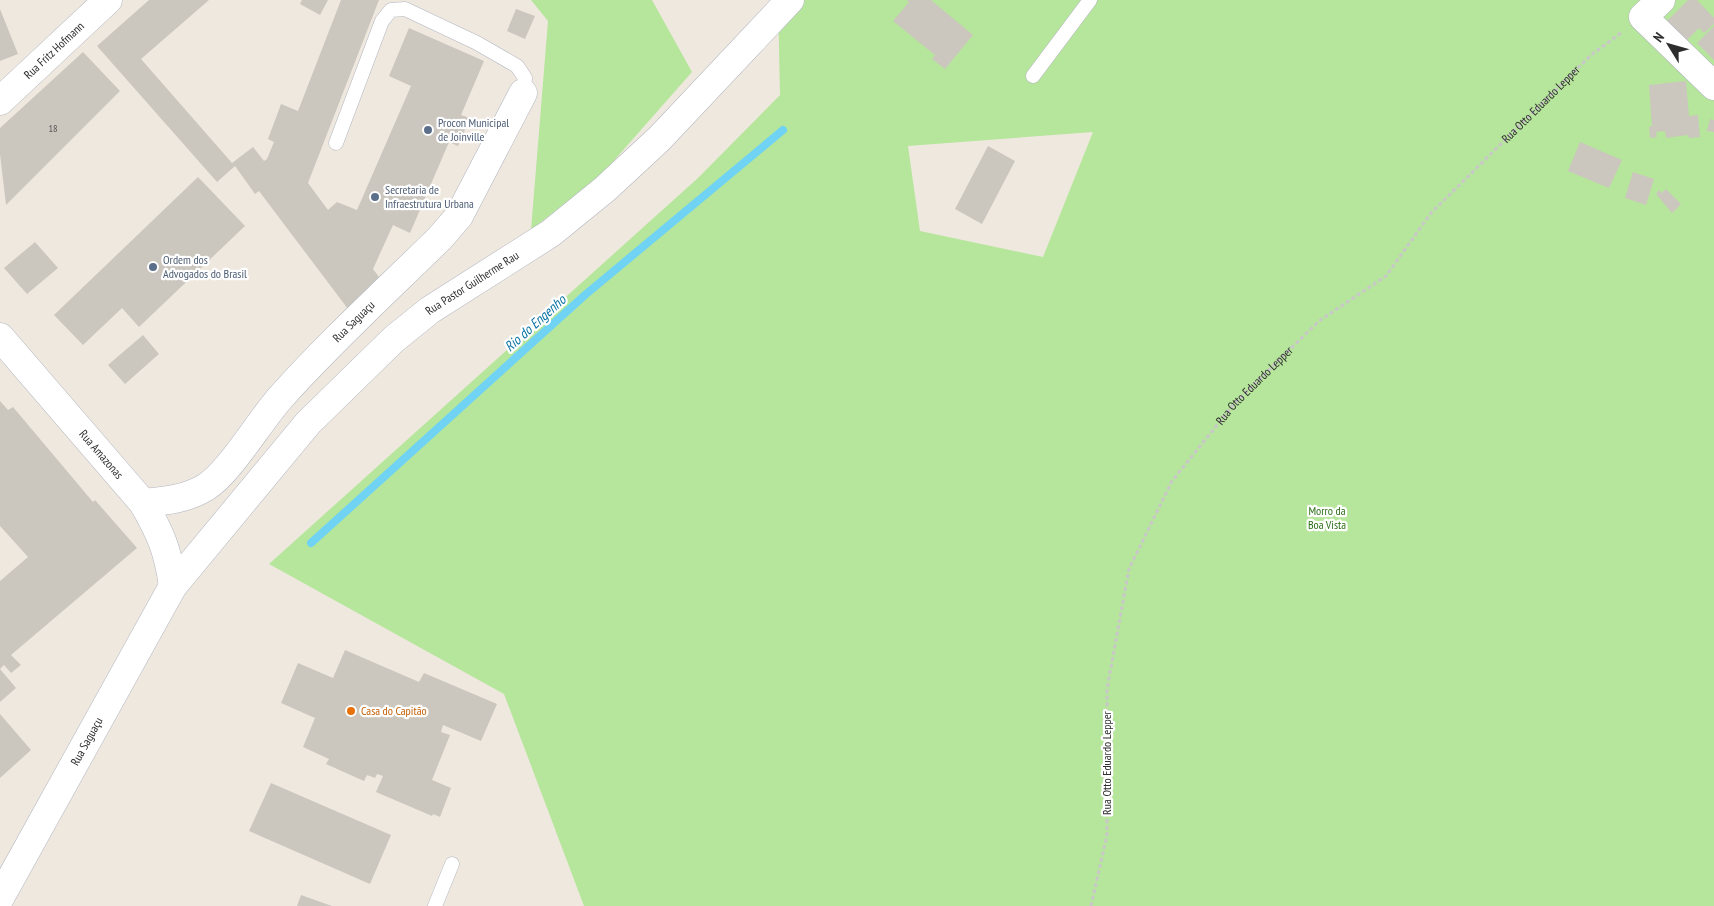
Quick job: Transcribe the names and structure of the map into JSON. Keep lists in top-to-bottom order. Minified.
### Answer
{"streets":{"street":["Rua Fritz Hofmann","Rua Pastor Guilherme Rau","Rua Saguaçu","Rua Amazonas"],"path":["Rua Otto Eduardo Lepper"]},"crossings":[["Rua Pastor Guilherme Rau","Rua Saguaçu"],["Rua Pastor Guilherme Rau","Rua Amazonas"],["Rua Saguaçu","Rua Amazonas"]],"water":["Rio do Engenho"],"parks":["Morro da Boa Vista"],"places":["Procon Municipal de Joinville","Secretaria de Infraestrutura Urbana","Ordem dos Advogados do Brasil","Casa do Capitão"],"house_numbers":["18"],"north":"top left"}
